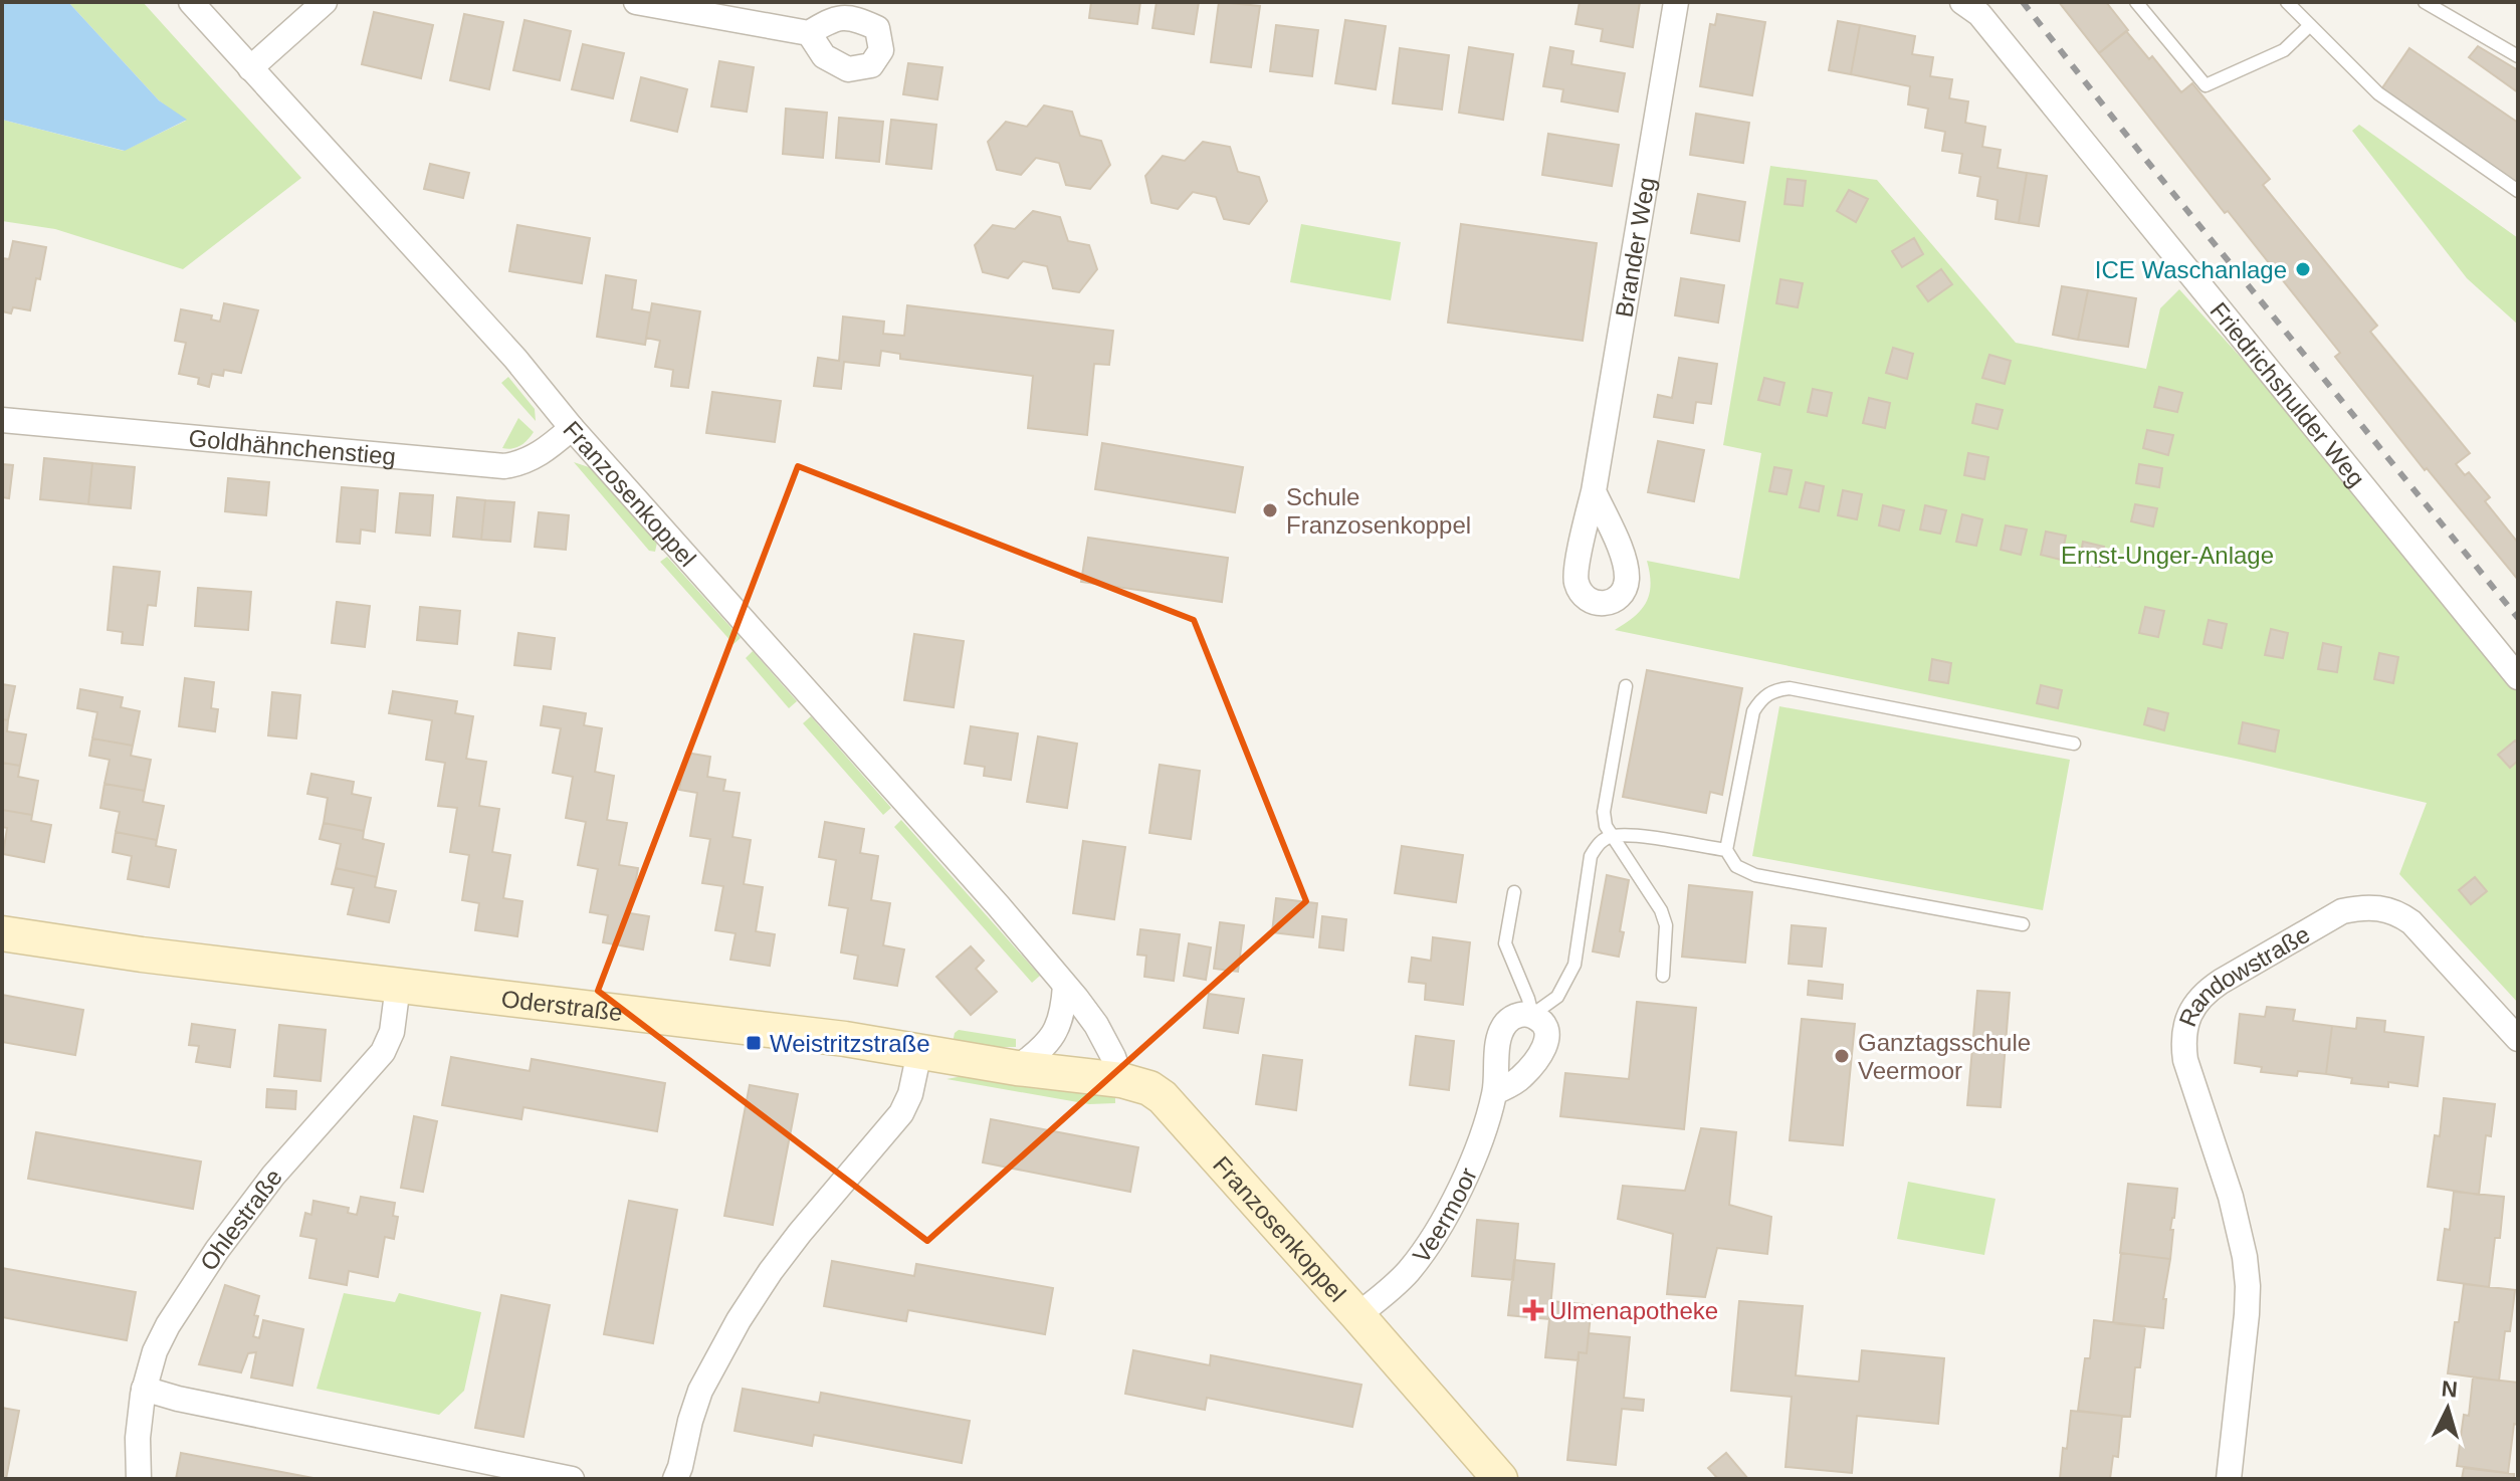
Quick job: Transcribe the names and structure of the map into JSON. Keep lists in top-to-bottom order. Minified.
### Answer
{"streets":{"street":["Brander Weg","Friedrichshulder Weg","Goldhähnchenstieg","Franzosenkoppel","Randowstraße","Oderstraße","Veermoor","Ohlestraße"]},"crossings":[["Goldhähnchenstieg","Franzosenkoppel"],["Franzosenkoppel","Oderstraße"],["Franzosenkoppel","Veermoor"],["Oderstraße","Ohlestraße"]],"parks":["Ernst-Unger-Anlage"],"places":{"other":["ICE Waschanlage","Schule Franzosenkoppel","Ganztagsschule Veermoor"],"transit":["Weistritzstraße"],"health":["Ulmenapotheke"]},"north":"top"}
